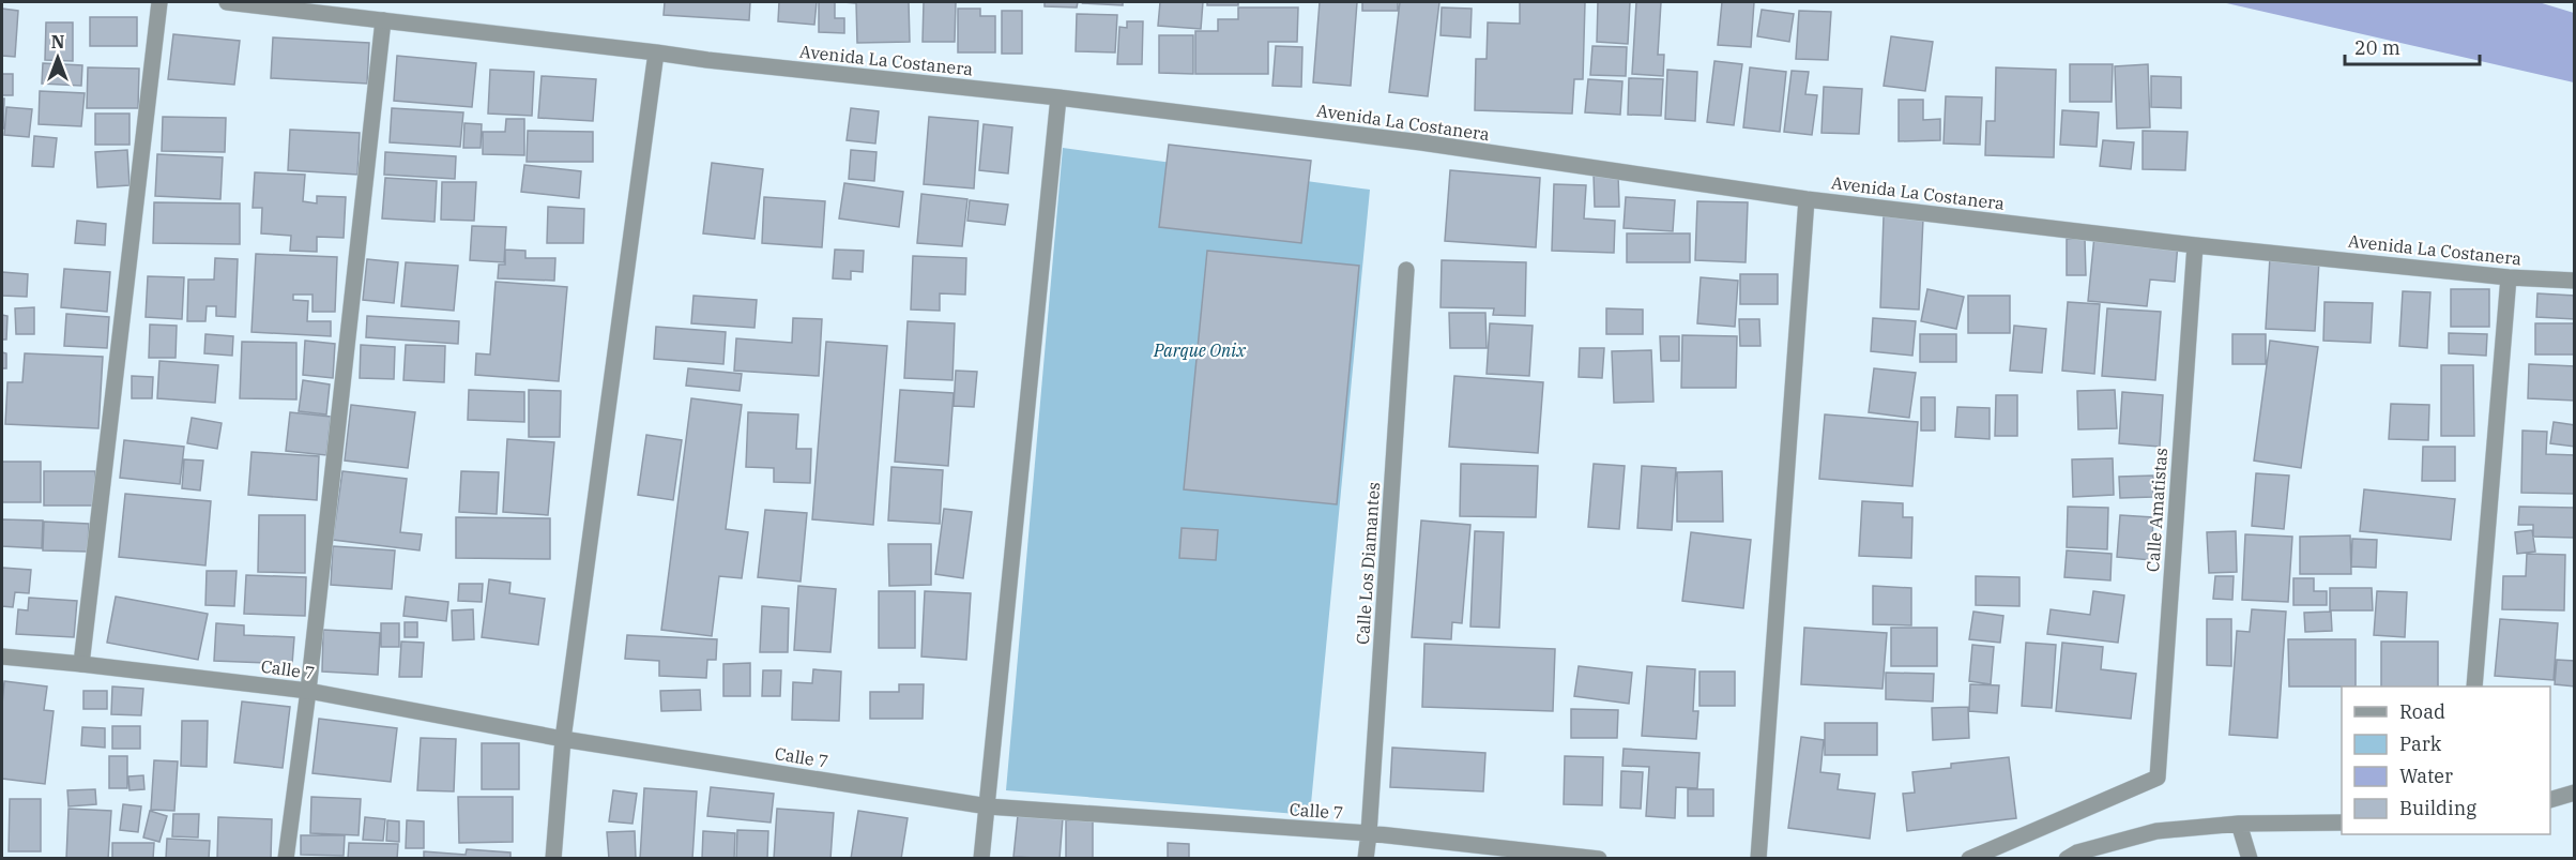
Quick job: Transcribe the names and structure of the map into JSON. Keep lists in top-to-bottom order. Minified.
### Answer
{"streets":{"street":["Avenida La Costanera","Calle Amatistas","Calle Los Diamantes","Calle 7"]},"crossings":[["Avenida La Costanera","Calle Amatistas"],["Calle Los Diamantes","Calle 7"]],"parks":["Parque Onix"],"legend":["Road","Park","Water","Building"],"scale_bar":"20 m","north":"top"}
